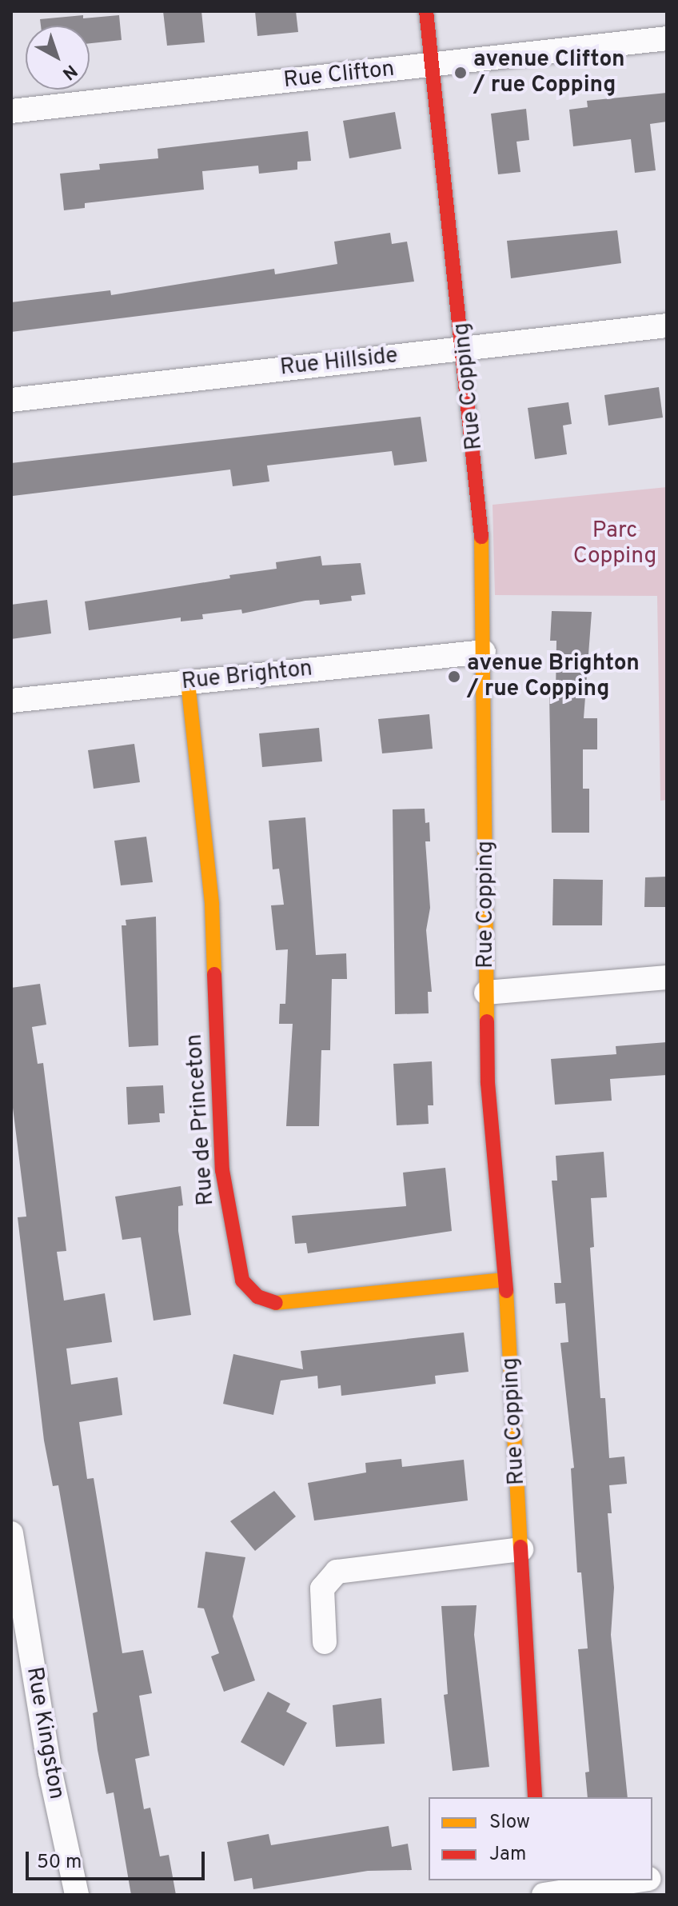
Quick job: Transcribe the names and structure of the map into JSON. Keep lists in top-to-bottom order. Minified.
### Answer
{"streets":{"street":["Rue Clifton","Rue Hillside","Rue Copping","Rue Brighton","Rue de Princeton","Rue Kingston"]},"crossings":[["Rue Clifton","Rue Copping"],["Rue Hillside","Rue Copping"],["Rue Copping","Rue Brighton"],["Rue Copping","Rue de Princeton"],["Rue Brighton","Rue de Princeton"]],"parks":["Parc Copping"],"places":["avenue Clifton / rue Copping","avenue Brighton / rue Copping"],"legend":["Slow","Jam"],"scale_bar":"50 m","north":"bottom right"}
